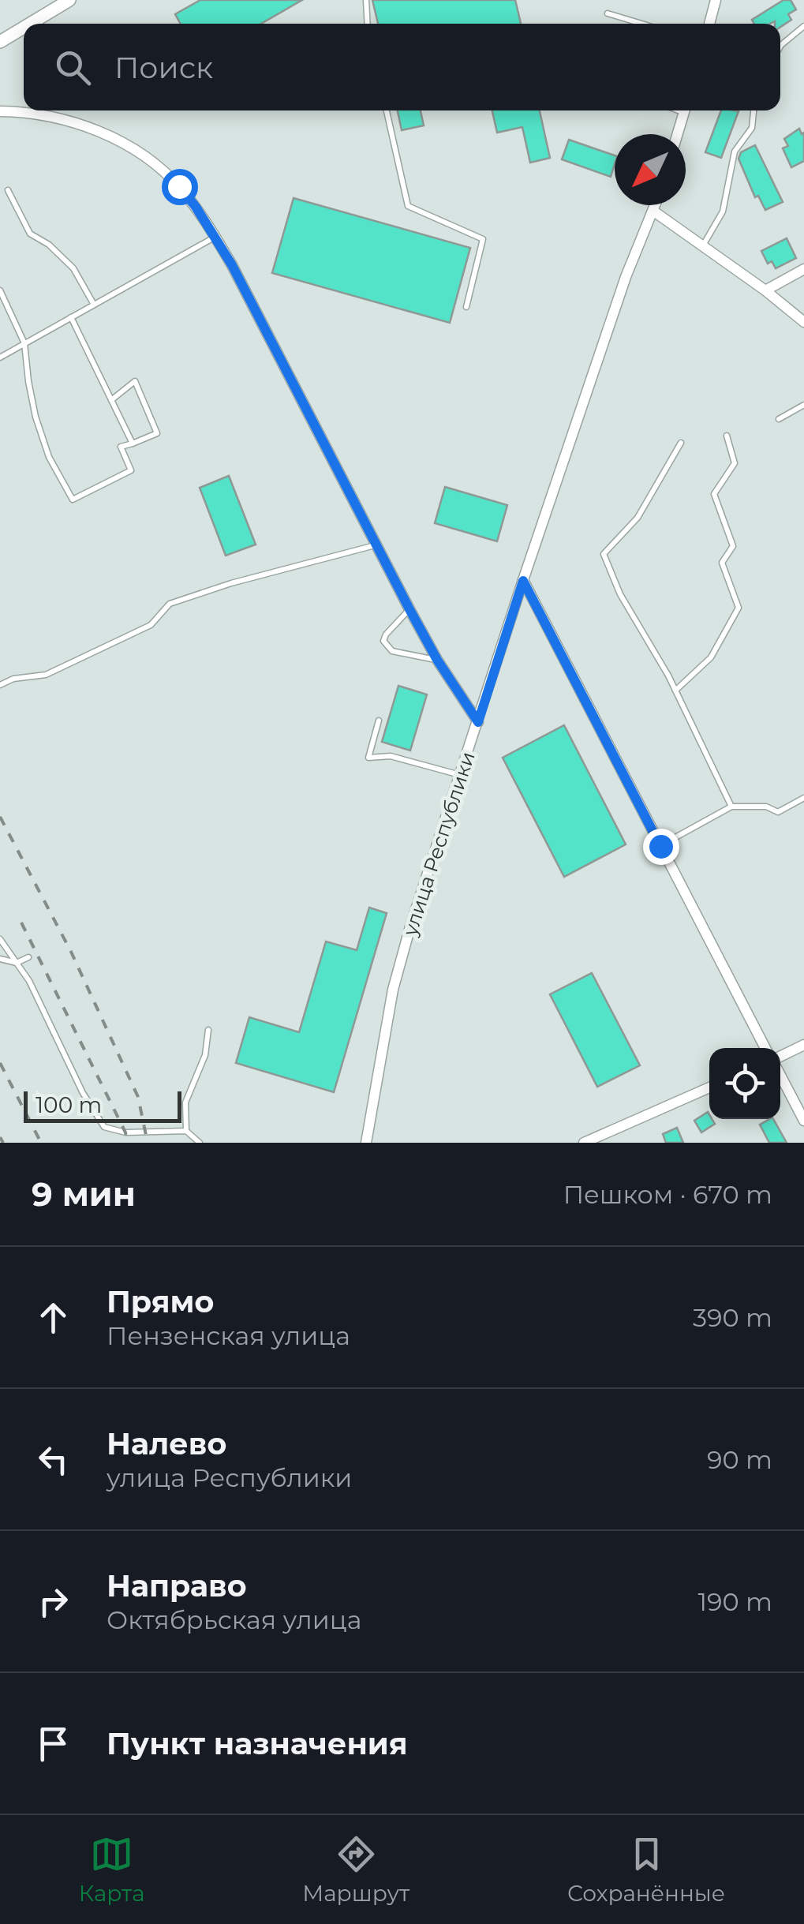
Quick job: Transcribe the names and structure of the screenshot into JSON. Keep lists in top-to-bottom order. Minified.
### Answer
{"streets":{"street":["улица Республики"]},"scale_bar":"100 m","north":"bottom left","page":{"search":"Поиск","scale":"100 m","heading":["9 мин","Пешком · 670 m"],"list":[["Прямо","Пензенская улица","390 m"],["Налево","улица Республики","90 m"],["Направо","Октябрьская улица","190 m"],"Пункт назначения"],"nav":["Карта","Маршрут","Сохранённые"]}}
